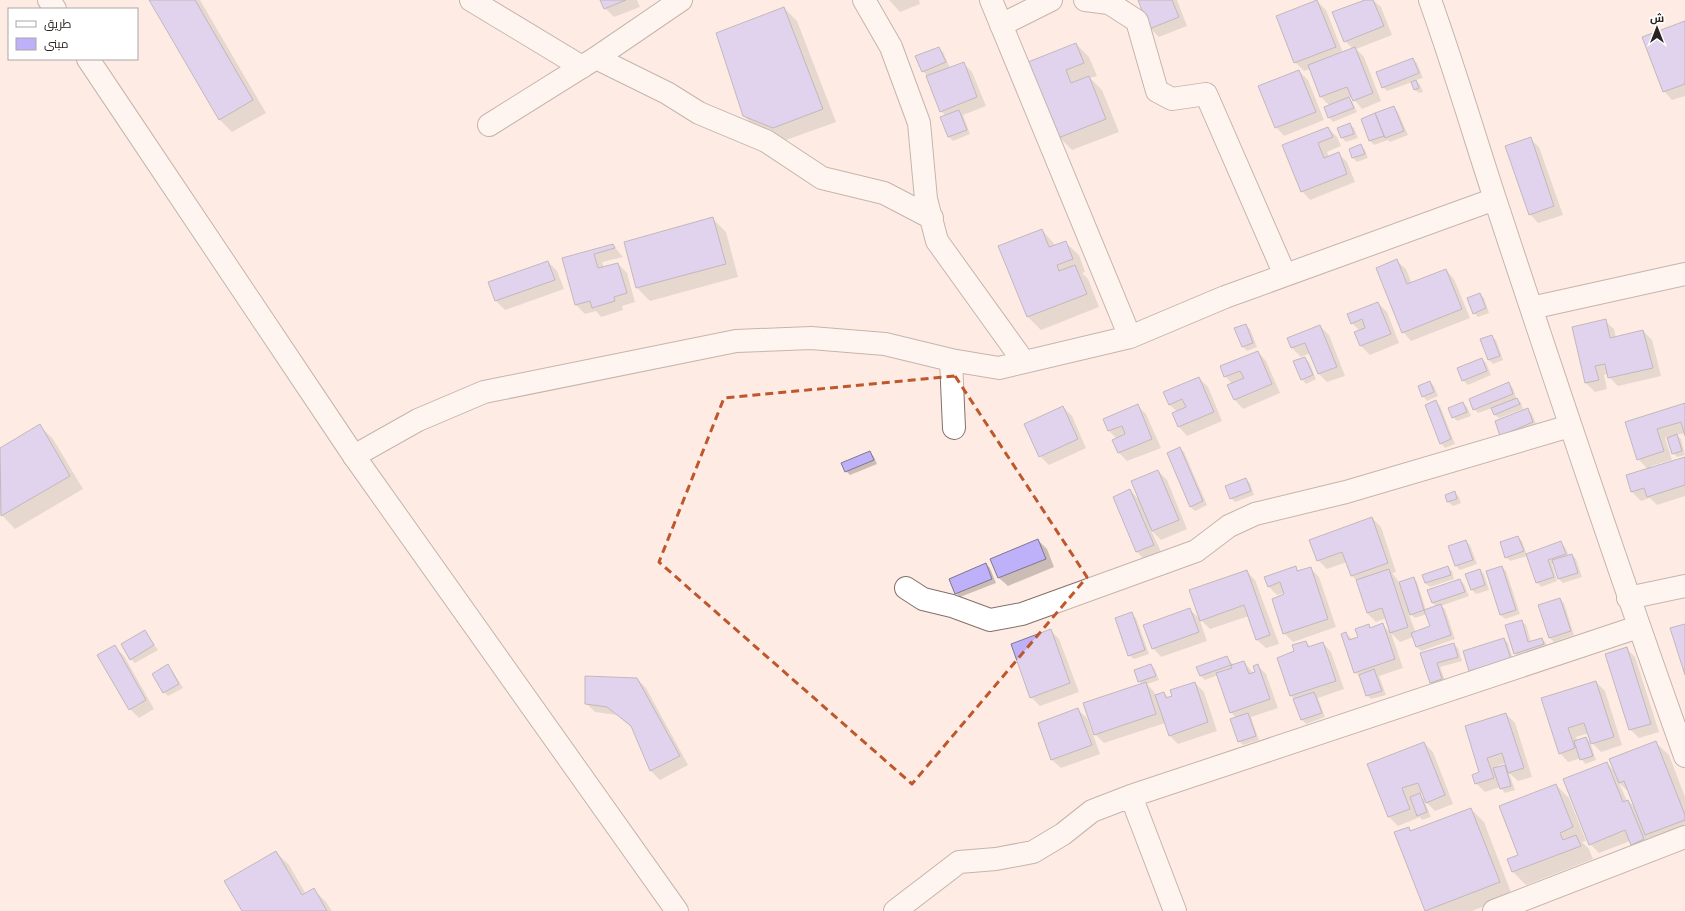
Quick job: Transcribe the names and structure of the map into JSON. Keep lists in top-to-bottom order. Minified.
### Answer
{"legend":["طريق","مبنى"],"north":"top"}
